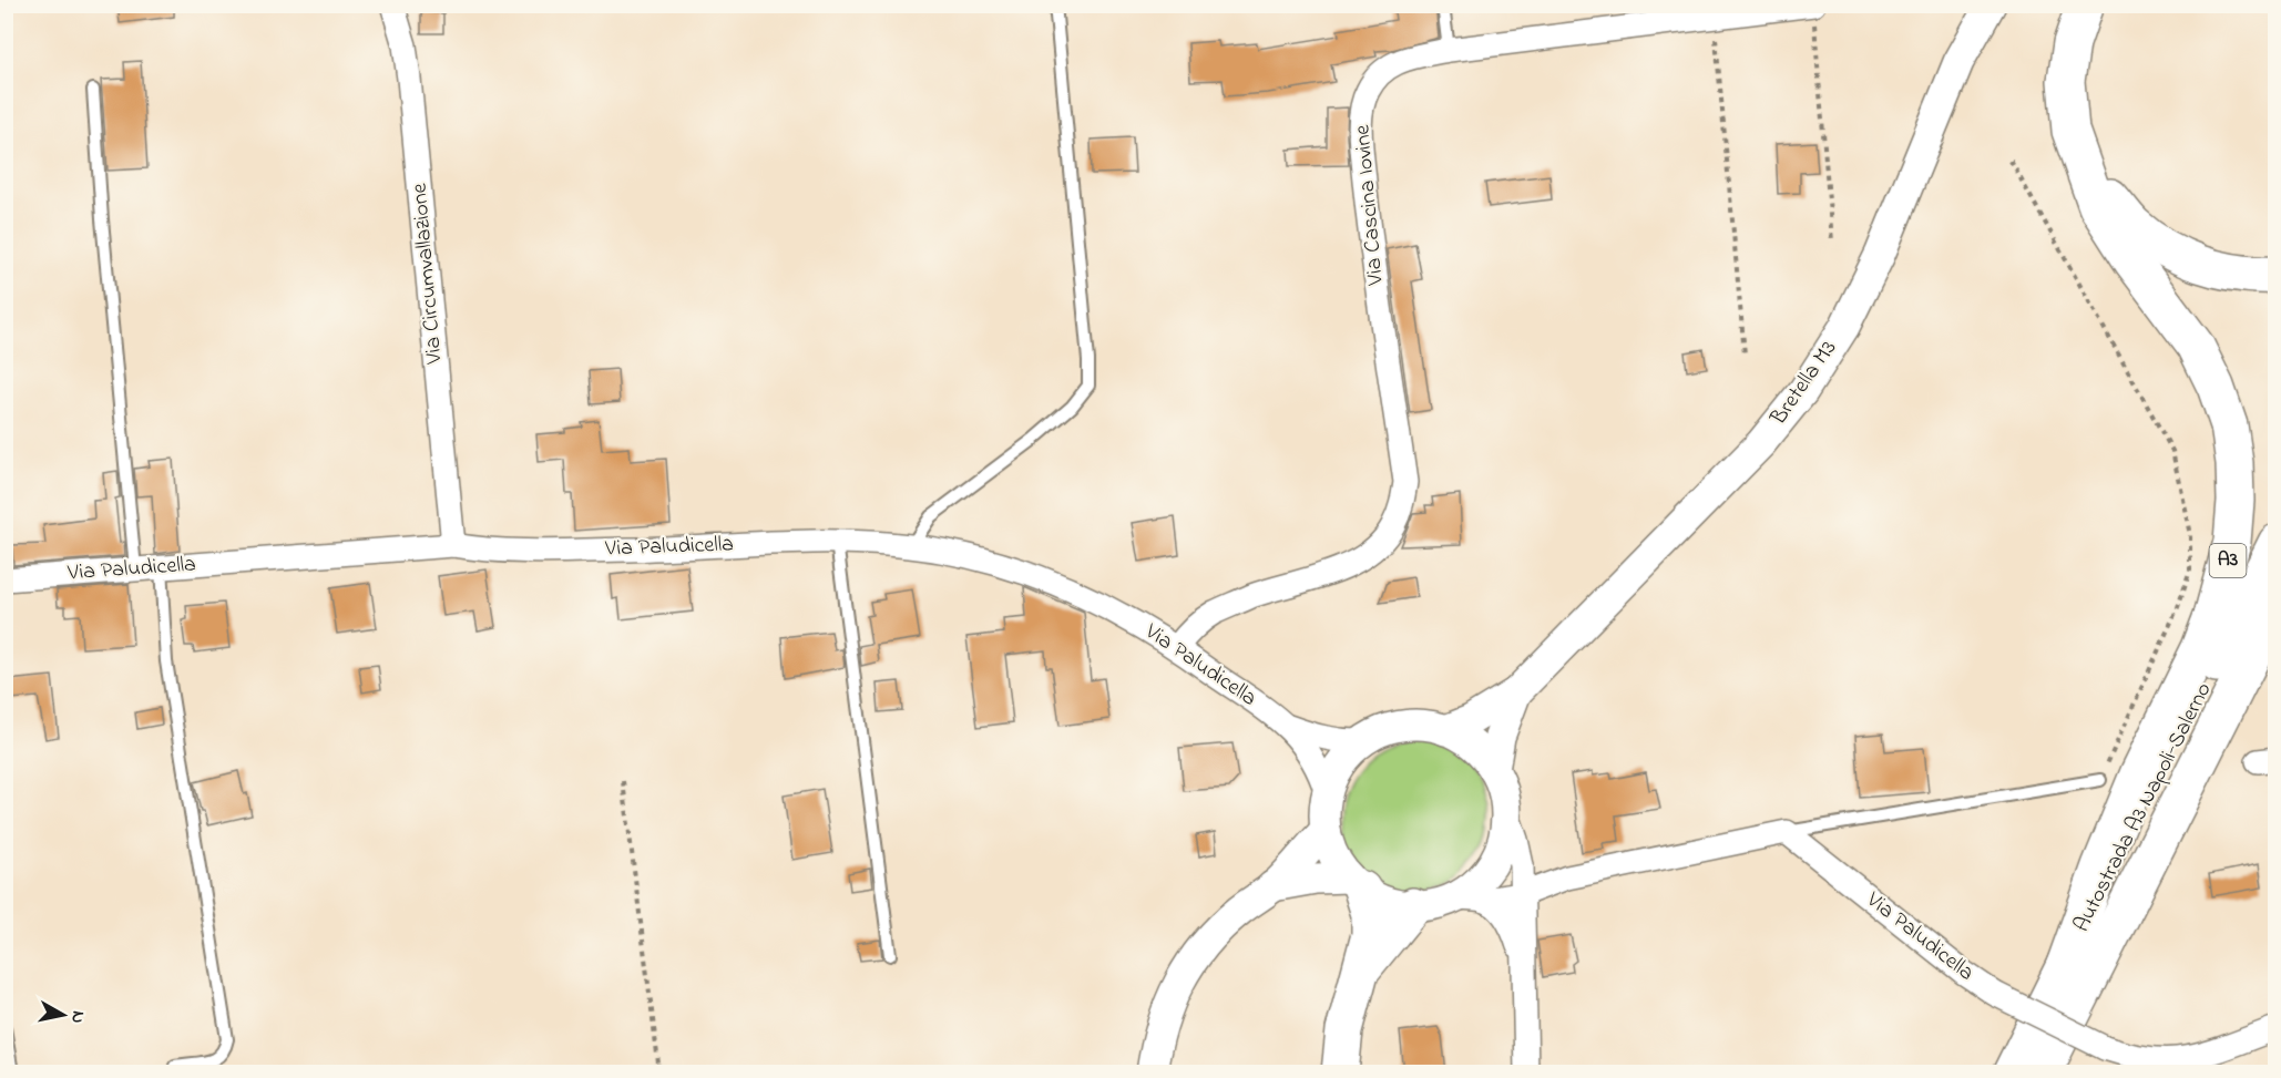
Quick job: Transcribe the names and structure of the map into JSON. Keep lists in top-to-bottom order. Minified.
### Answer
{"streets":{"highway":["A3","Autostrada A3 Napoli-Salerno"],"street":["Via Cascina Iovine","Via Circumvallazione","Bretella M3","Via Paludicella"]},"crossings":[["Via Cascina Iovine","Via Paludicella"],["Via Circumvallazione","Via Paludicella"],["Bretella M3","Via Paludicella"],["A3","Autostrada A3 Napoli-Salerno"]],"north":"right"}
